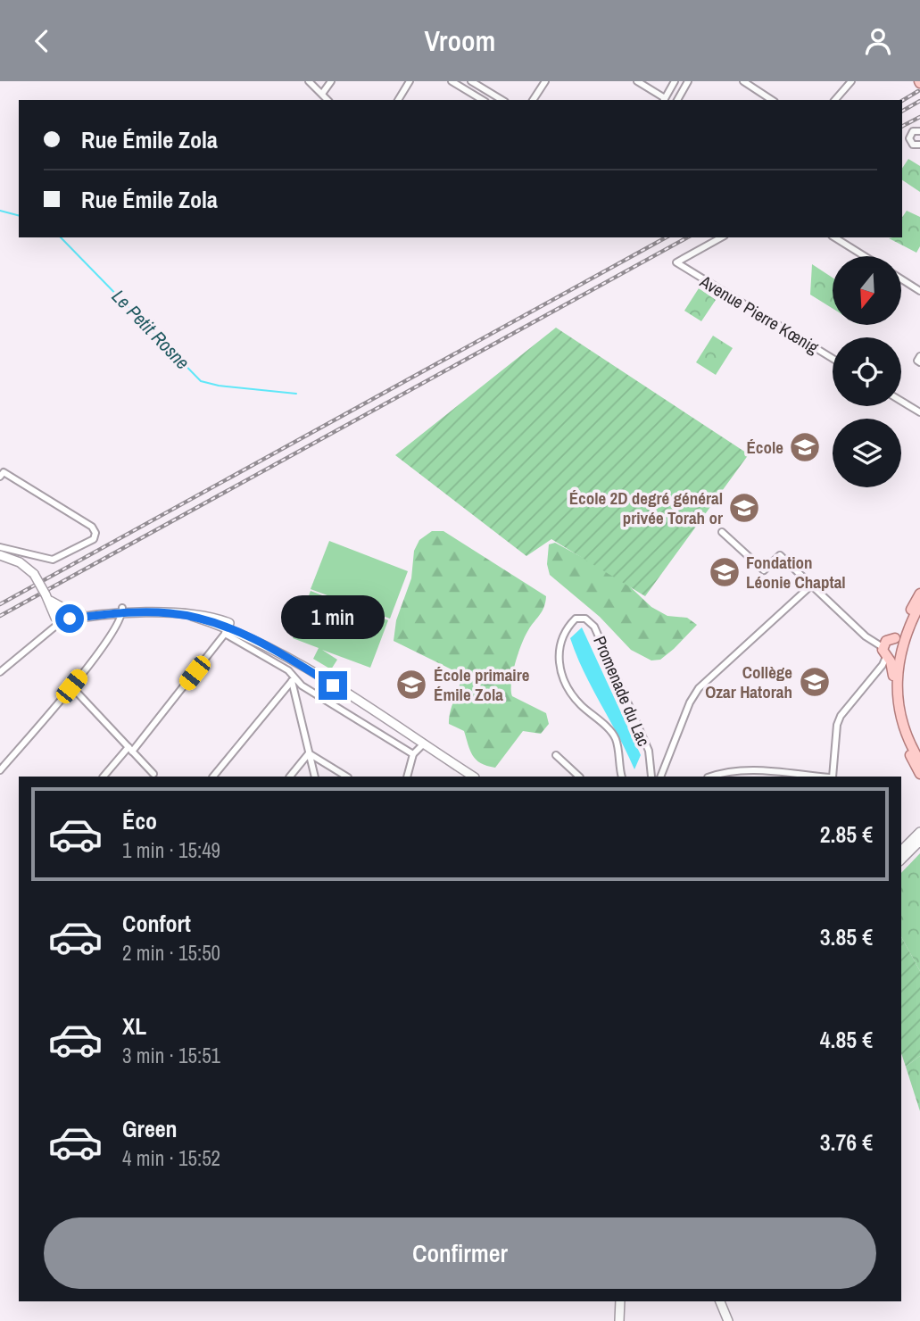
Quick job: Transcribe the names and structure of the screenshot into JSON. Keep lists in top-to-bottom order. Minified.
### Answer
{"streets":{"street":["Avenue Pierre Kœnig","Promenade du Lac"]},"water":["Le Petit Rosne"],"places":{"school or university":["École","École 2D degré général privée Torah or","Fondation Léonie Chaptal","Collège Ozar Hatorah","École primaire Émile Zola"]},"north":"bottom","page":{"header":"Vroom","banner":["Rue Émile Zola","Rue Émile Zola"],"bubble":"1 min","list":[{"name":"Éco","note":"1 min · 15:49","value":"2.85 €"},{"name":"Confort","note":"2 min · 15:50","value":"3.85 €"},{"name":"XL","note":"3 min · 15:51","value":"4.85 €"},{"name":"Green","note":"4 min · 15:52","value":"3.76 €"}],"buttons":"Confirmer"}}
